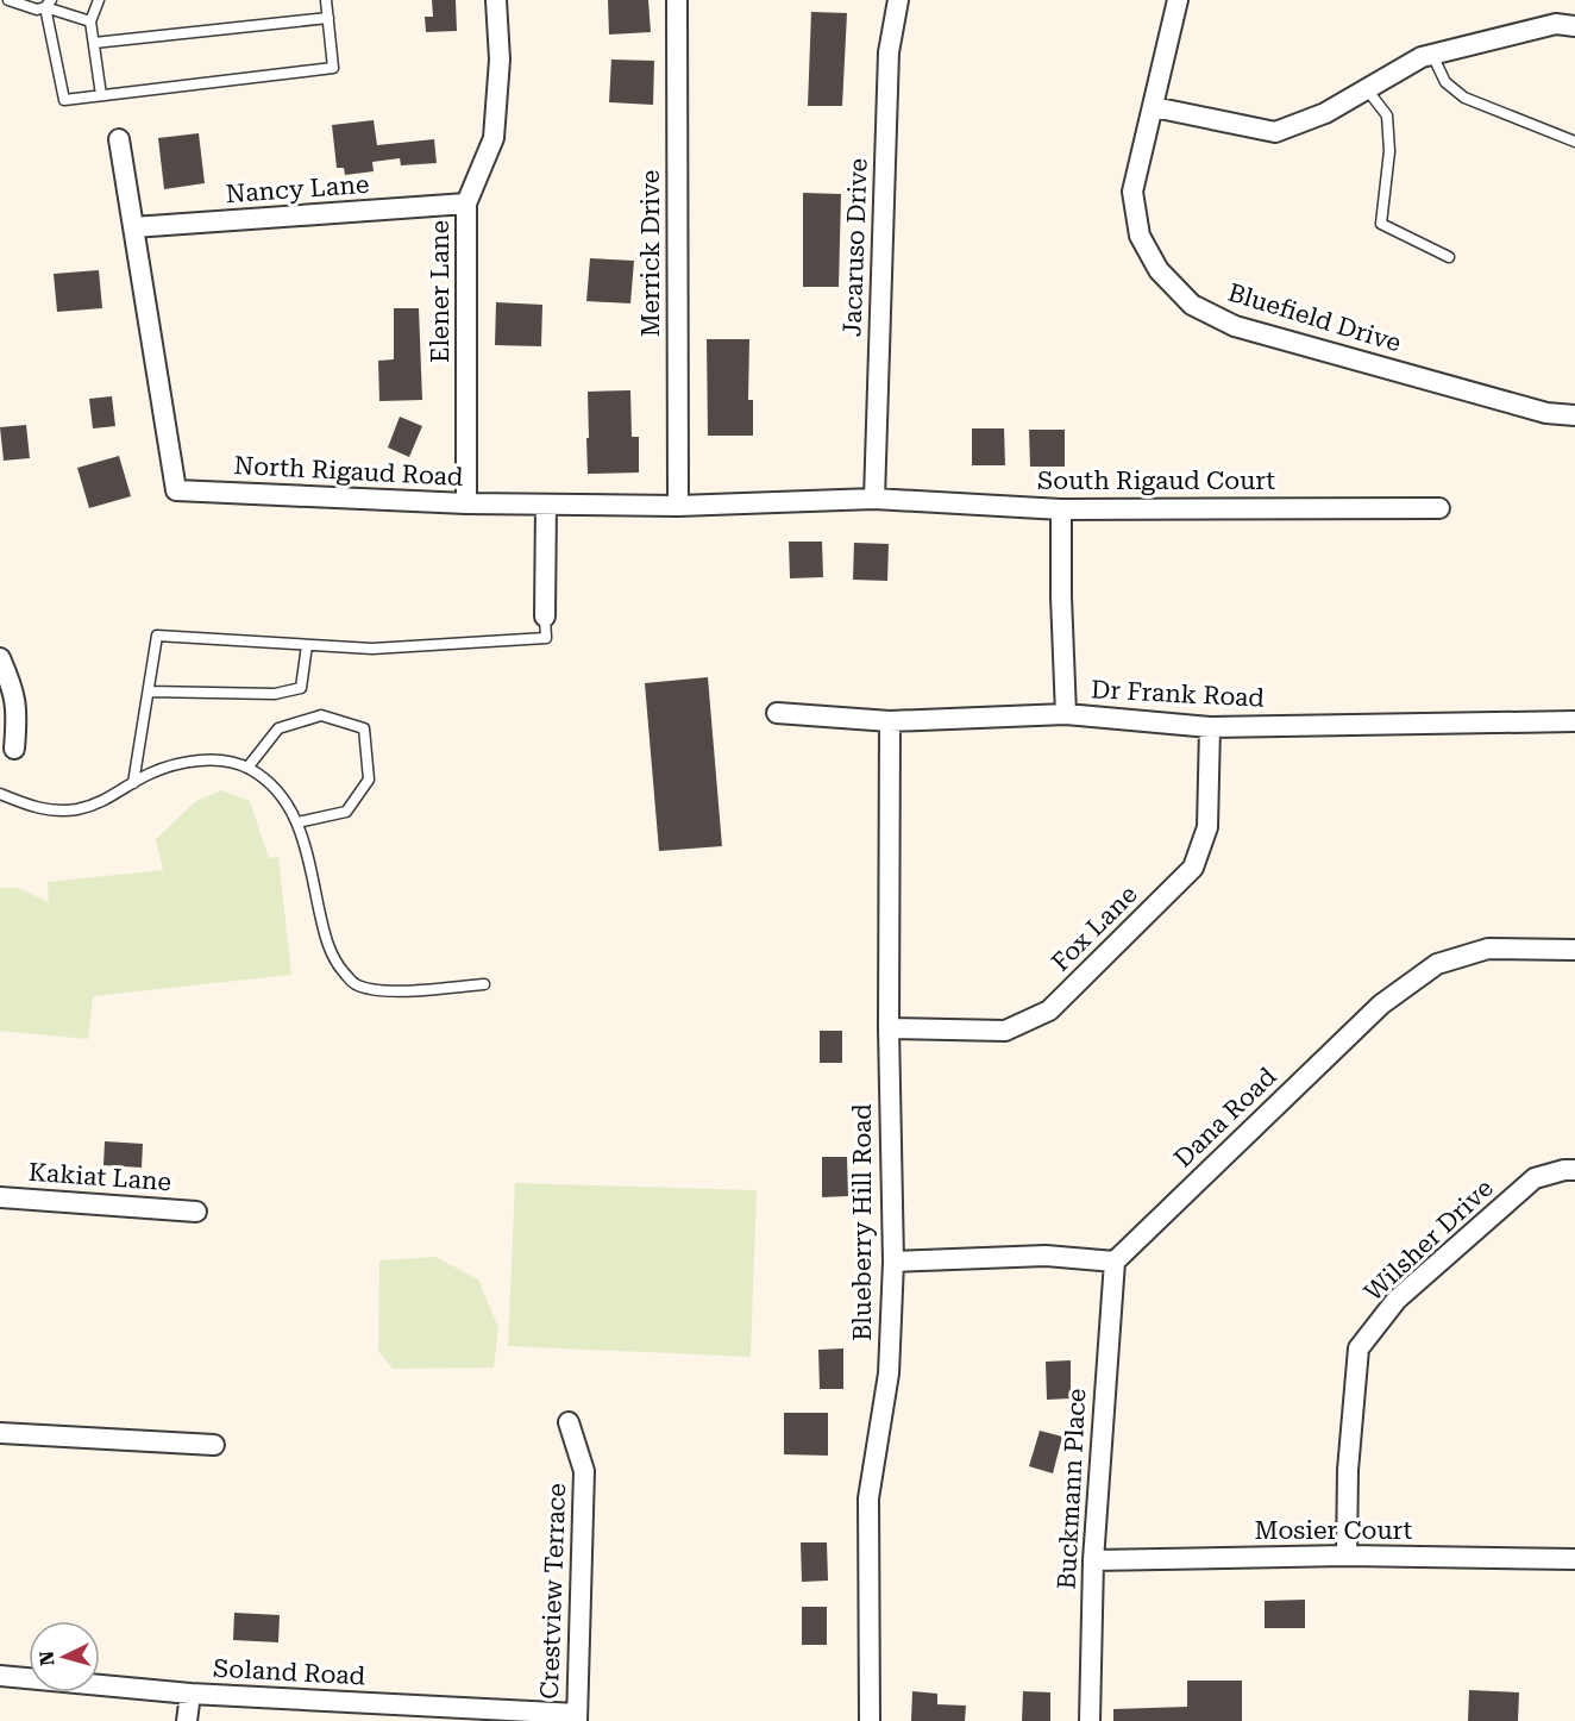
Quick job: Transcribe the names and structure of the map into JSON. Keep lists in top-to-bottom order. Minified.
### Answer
{"streets":{"street":["Nancy Lane","Jacaruso Drive","Merrick Drive","Elener Lane","Bluefield Drive","North Rigaud Road","South Rigaud Court","Dr Frank Road","Fox Lane","Dana Road","Kakiat Lane","Blueberry Hill Road","Wilsher Drive","Buckmann Place","Mosier Court","Crestview Terrace","Soland Road"]},"crossings":[["Nancy Lane","Elener Lane"],["Nancy Lane","North Rigaud Road"],["Jacaruso Drive","North Rigaud Road"],["Jacaruso Drive","South Rigaud Court"],["Merrick Drive","North Rigaud Road"],["Elener Lane","North Rigaud Road"],["North Rigaud Road","South Rigaud Court"],["Dr Frank Road","Fox Lane"],["Dr Frank Road","Blueberry Hill Road"],["Fox Lane","Blueberry Hill Road"],["Dana Road","Buckmann Place"],["Wilsher Drive","Mosier Court"],["Buckmann Place","Mosier Court"],["Crestview Terrace","Soland Road"]],"north":"left"}
